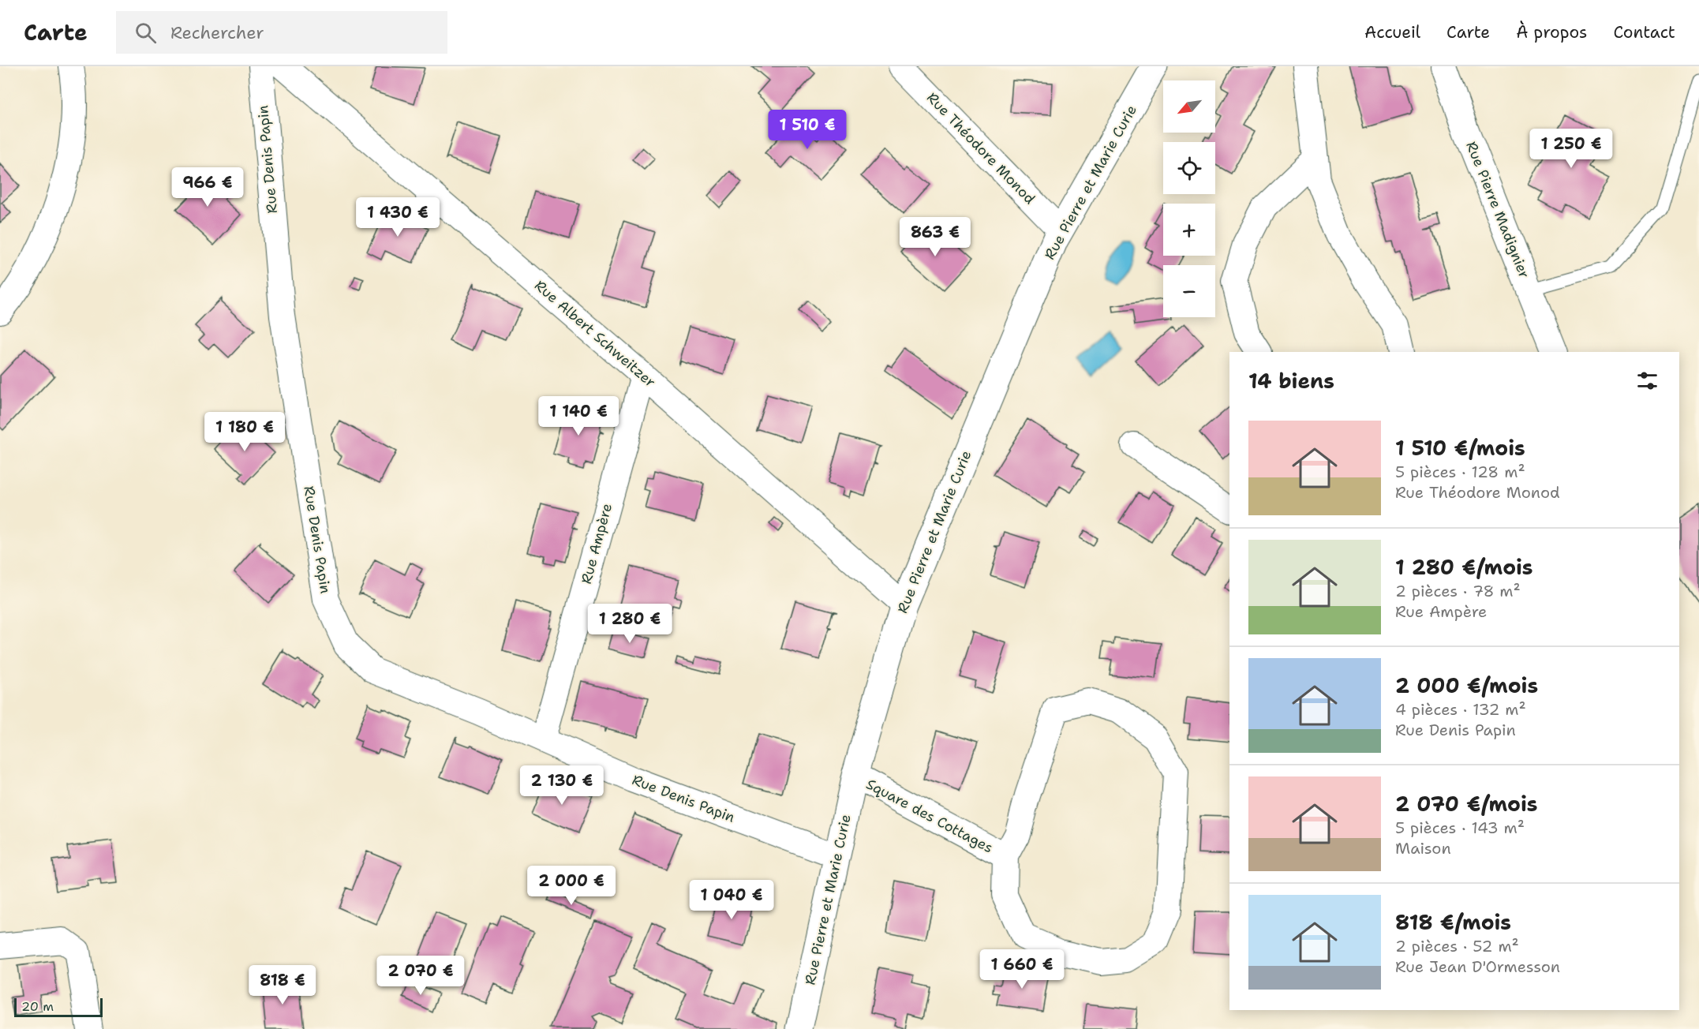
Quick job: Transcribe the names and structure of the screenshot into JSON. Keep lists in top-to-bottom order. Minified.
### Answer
{"streets":{"main road":["Rue Pierre et Marie Curie"],"street":["Rue Théodore Monod","Rue Denis Papin","Rue Pierre Madignier","Rue Albert Schweitzer","Rue Ampère","Square des Cottages"]},"crossings":[["Rue Théodore Monod","Rue Pierre et Marie Curie"],["Rue Denis Papin","Rue Pierre et Marie Curie"],["Rue Denis Papin","Rue Ampère"],["Rue Pierre et Marie Curie","Rue Albert Schweitzer"],["Rue Pierre et Marie Curie","Square des Cottages"],["Rue Albert Schweitzer","Rue Ampère"]],"scale_bar":"20 m","north":"bottom left","page":{"header":"Carte","search":"Rechercher","nav":["Accueil","Carte","À propos","Contact"],"map_buttons":["+","−"],"price":["1 510 €","1 250 €","966 €","1 430 €","863 €","1 140 €","1 180 €","1 280 €","2 130 €","2 000 €","1 040 €","1 660 €","2 070 €","818 €"],"heading":"14 biens","list":[{"name":"1 510 €/mois","note":"5 pièces · 128 m² · Rue Théodore Monod"},{"name":"1 280 €/mois","note":"2 pièces · 78 m² · Rue Ampère"},{"name":"2 000 €/mois","note":"4 pièces · 132 m² · Rue Denis Papin"},{"name":"2 070 €/mois","note":"5 pièces · 143 m² · Maison"},{"name":"818 €/mois","note":"2 pièces · 52 m² · Rue Jean D'Ormesson"}],"scale":"20 m"}}
